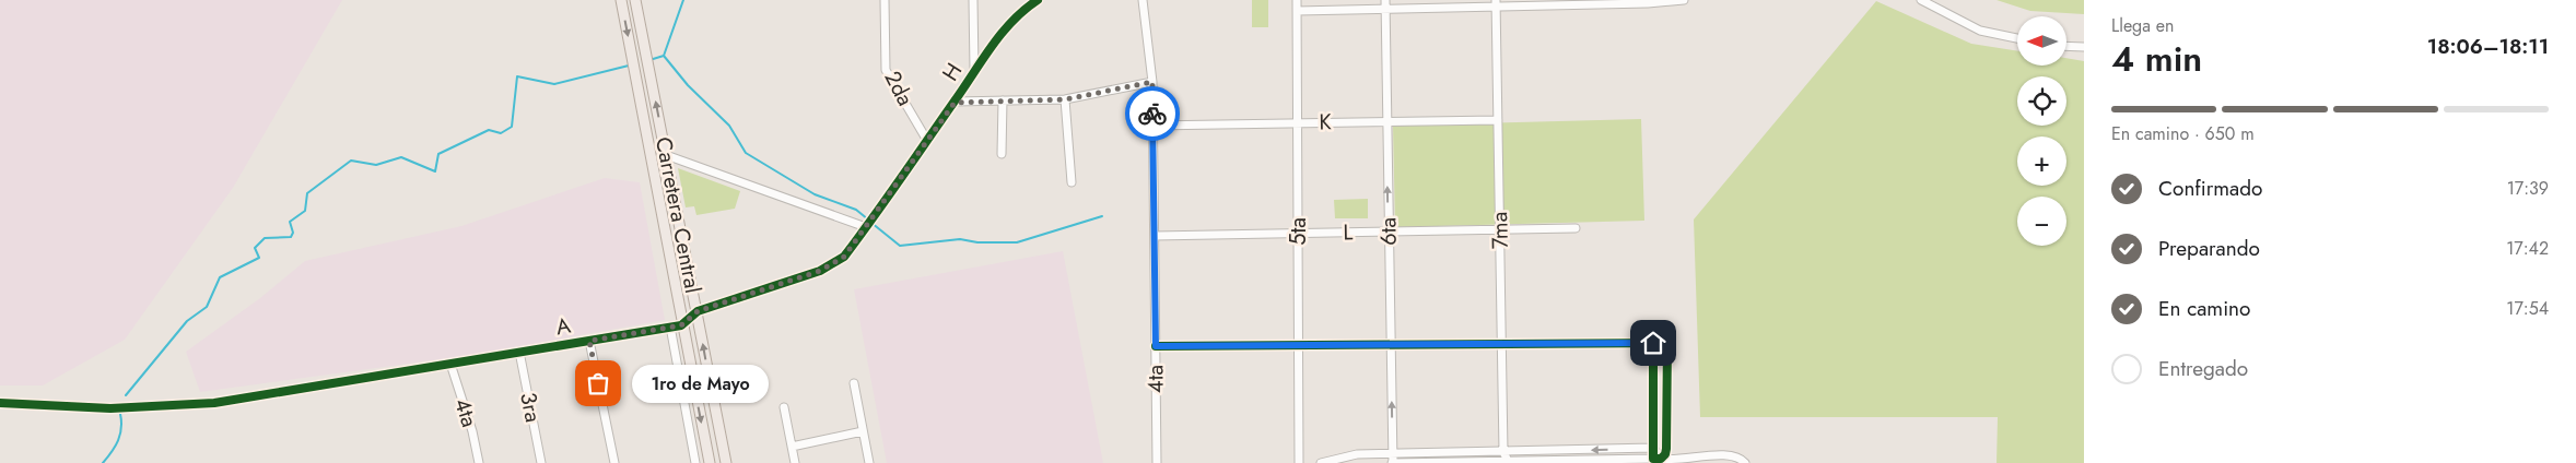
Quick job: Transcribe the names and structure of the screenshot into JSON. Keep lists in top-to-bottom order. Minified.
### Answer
{"streets":{"main road":["Carretera Central"],"street":["H","2da","K","7ma","5ta","6ta","L","A","4ta","3ra"]},"crossings":[["H","2da"],["H","Carretera Central"],["K","7ma"],["K","5ta"],["K","6ta"],["K","4ta"],["Carretera Central","A"],["7ma","L"],["5ta","L"],["6ta","L"],["L","4ta"],["A","4ta"],["A","3ra"]],"one_way":["6ta"],"places":["1ro de Mayo"],"north":"left","page":{"heading":["4 min","Llega en","18:06–18:11"],"map_buttons":["+","−"],"bar":"En camino · 650 m","list":[["Confirmado","17:39"],["Preparando","17:42"],["En camino","17:54"],"Entregado"],"bubble":"1ro de Mayo"}}
